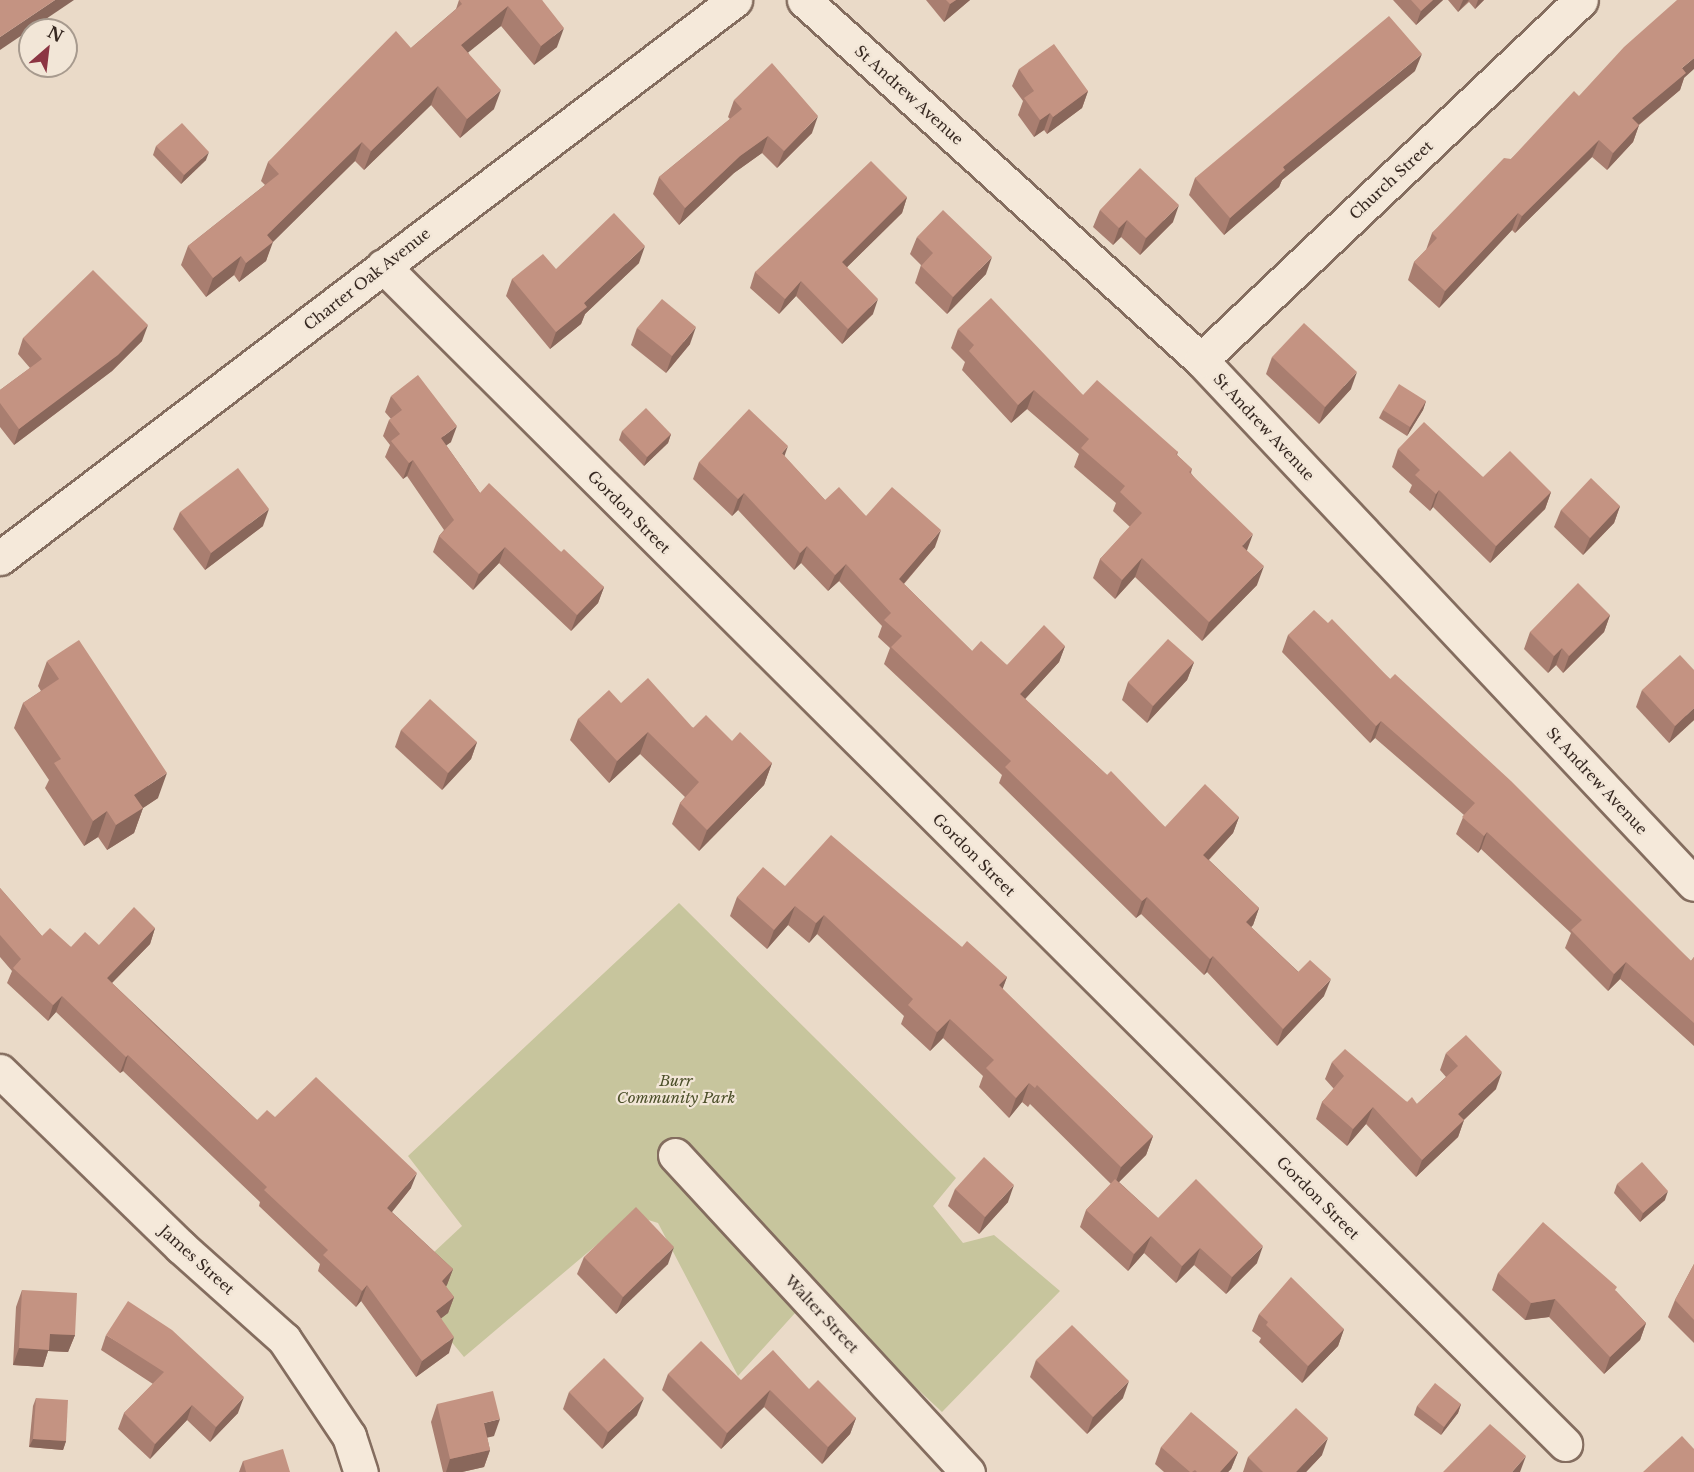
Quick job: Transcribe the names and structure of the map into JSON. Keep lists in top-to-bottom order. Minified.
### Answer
{"streets":{"street":["St Andrew Avenue","Church Street","Charter Oak Avenue","Gordon Street","James Street","Walter Street"]},"crossings":[["St Andrew Avenue","Church Street"],["Charter Oak Avenue","Gordon Street"]],"parks":["Burr Community Park"],"north":"top right"}
